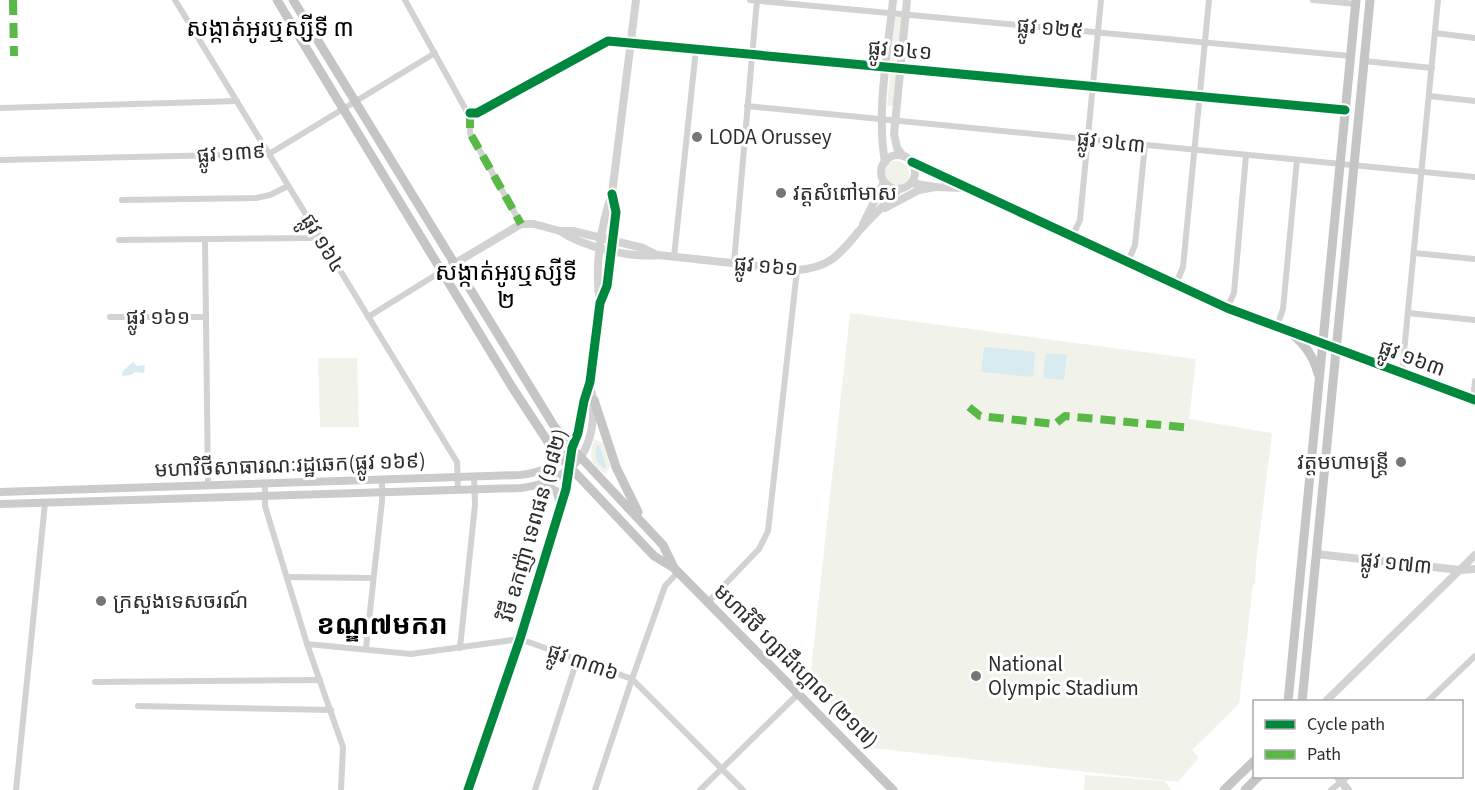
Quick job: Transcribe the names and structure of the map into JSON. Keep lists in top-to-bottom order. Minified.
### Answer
{"streets":{"main road":["មហាវិថីសាធារណៈរដ្ឋឆេក(ផ្លូវ ១៦៩)","មហាវិថី ហ្សាដឹហ្គោល (២១៧)"],"street":["ផ្លូវ ១២៥","ផ្លូវ ១៤១","ផ្លូវ ១៤៣","ផ្លូវ ១៣៩","ផ្លូវ ១៦៤","ផ្លូវ ១៦១","ផ្លូវ ១៦៣","វិថី ឧកញ៉ា ទេពផន (១៨២)","ផ្លូវ ១៧៣","ផ្លូវ ៣៣៦"]},"crossings":[["ផ្លូវ ១៤១","វិថី ឧកញ៉ា ទេពផន (១៨២)"],["ផ្លូវ ១៣៩","ផ្លូវ ១៦៤"],["ផ្លូវ ១៣៩","មហាវិថី ហ្សាដឹហ្គោល (២១៧)"],["ផ្លូវ ១៦៤","មហាវិថីសាធារណៈរដ្ឋឆេក(ផ្លូវ ១៦៩)"],["ផ្លូវ ១៦១","ផ្លូវ ១៦៣"],["ផ្លូវ ១៦១","វិថី ឧកញ៉ា ទេពផន (១៨២)"],["មហាវិថីសាធារណៈរដ្ឋឆេក(ផ្លូវ ១៦៩)","វិថី ឧកញ៉ា ទេពផន (១៨២)"],["មហាវិថីសាធារណៈរដ្ឋឆេក(ផ្លូវ ១៦៩)","មហាវិថី ហ្សាដឹហ្គោល (២១៧)"],["វិថី ឧកញ៉ា ទេពផន (១៨២)","ផ្លូវ ៣៣៦"],["វិថី ឧកញ៉ា ទេពផន (១៨២)","មហាវិថី ហ្សាដឹហ្គោល (២១៧)"]],"districts":["សង្កាត់អូរឬស្សីទី ៣","សង្កាត់អូរឬស្សីទី ២","ខណ្ឌ៧មករា"],"places":["LODA Orussey","វត្តសំពៅមាស","វត្តមហាមន្រ្តី","ក្រសួងទេសចរណ៍","National Olympic Stadium"],"legend":["Cycle path","Path"]}
